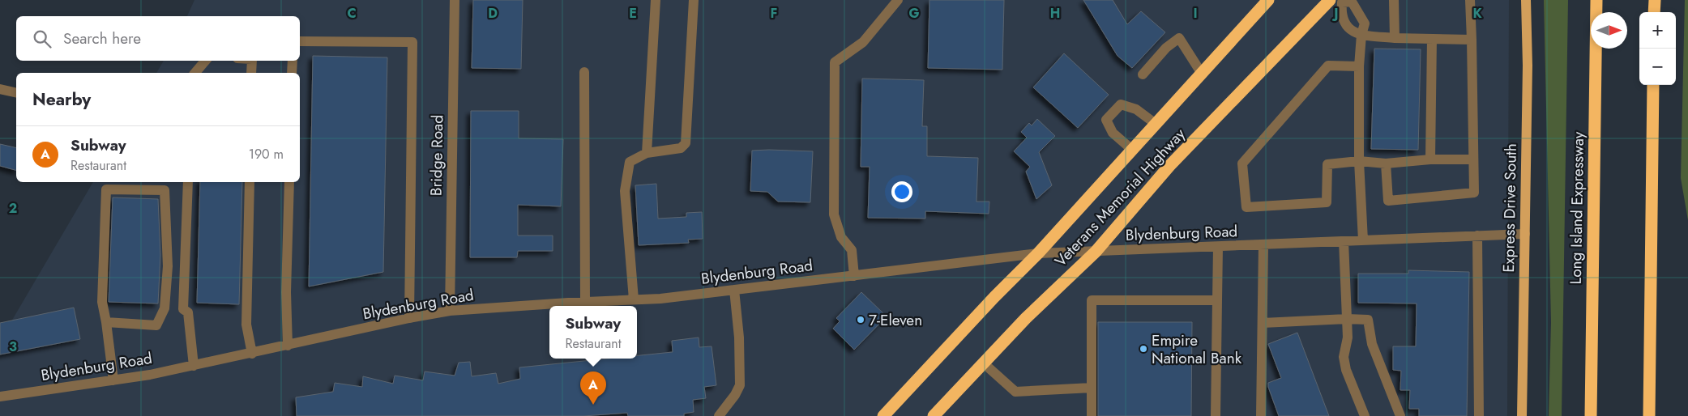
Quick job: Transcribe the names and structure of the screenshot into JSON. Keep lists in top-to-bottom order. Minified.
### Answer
{"streets":{"highway":["Veterans Memorial Highway","Long Island Expressway"],"main road":["Express Drive South"],"street":["Bridge Road","Blydenburg Road"]},"crossings":[["Bridge Road","Blydenburg Road"],["Veterans Memorial Highway","Blydenburg Road"],["Express Drive South","Blydenburg Road"]],"places":["7-Eleven","Empire National Bank"],"north":"right","page":{"map_buttons":["+","−"],"search":"Search here","heading":"Nearby","list":[{"mark":"A","name":"Subway","note":"Restaurant","value":"190 m"}],"popup":["Subway","Restaurant"],"pins":"A"},"grid":{"columns":["C","D","E","F","G","H","I","J","K"],"rows":["2","3"]}}
